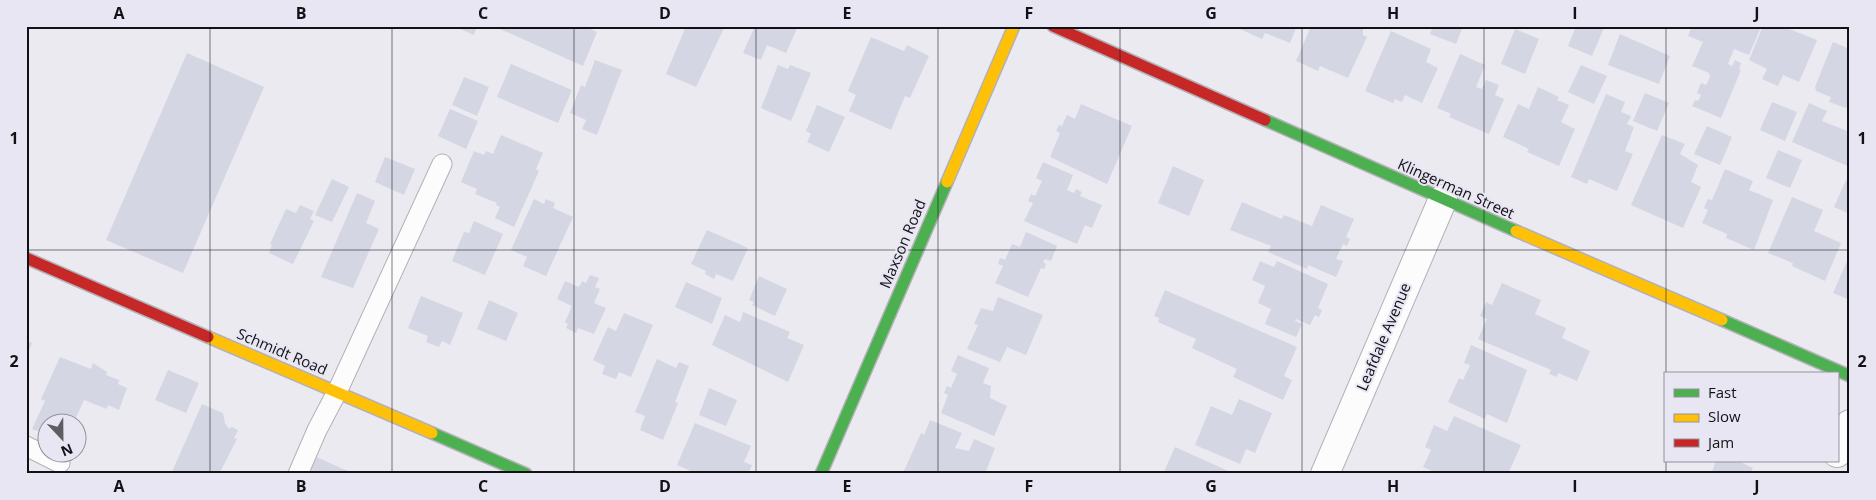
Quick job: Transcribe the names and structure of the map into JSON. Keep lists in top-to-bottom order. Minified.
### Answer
{"streets":{"street":["Klingerman Street","Maxson Road","Leafdale Avenue","Schmidt Road"]},"crossings":[["Klingerman Street","Leafdale Avenue"]],"legend":["Fast","Slow","Jam"],"north":"bottom","grid":{"columns":["A","B","C","D","E","F","G","H","I","J"],"rows":["1","2"]}}
